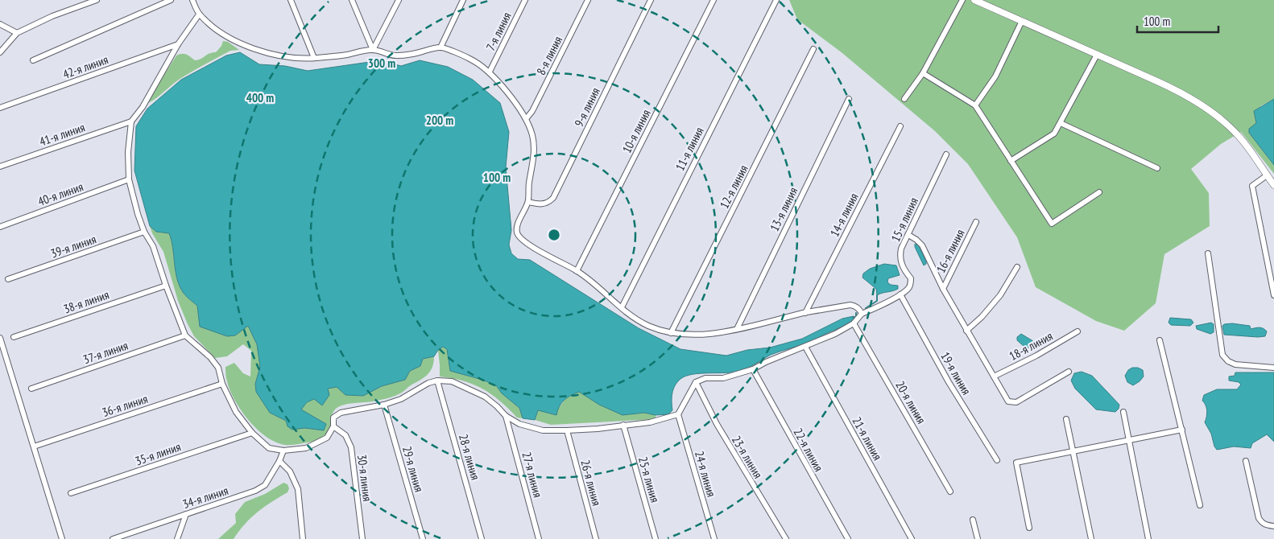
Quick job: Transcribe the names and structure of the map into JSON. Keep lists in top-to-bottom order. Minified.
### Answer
{"streets":{"street":["7-я линия","8-я линия","42-я линия","9-я линия","10-я линия","41-я линия","11-я линия","12-я линия","40-я линия","13-я линия","14-я линия","15-я линия","39-я линия","16-я линия","38-я линия","18-я линия","37-я линия","19-я линия","20-я линия","36-я линия","21-я линия","22-я линия","35-я линия","28-я линия","23-я линия","29-я линия","24-я линия","27-я линия","30-я линия","25-я линия","26-я линия","34-я линия"]},"crossings":[["15-я линия","19-я линия"]],"scale_bar":"100 m","rings":["300 m","400 m","200 m","100 m"]}
